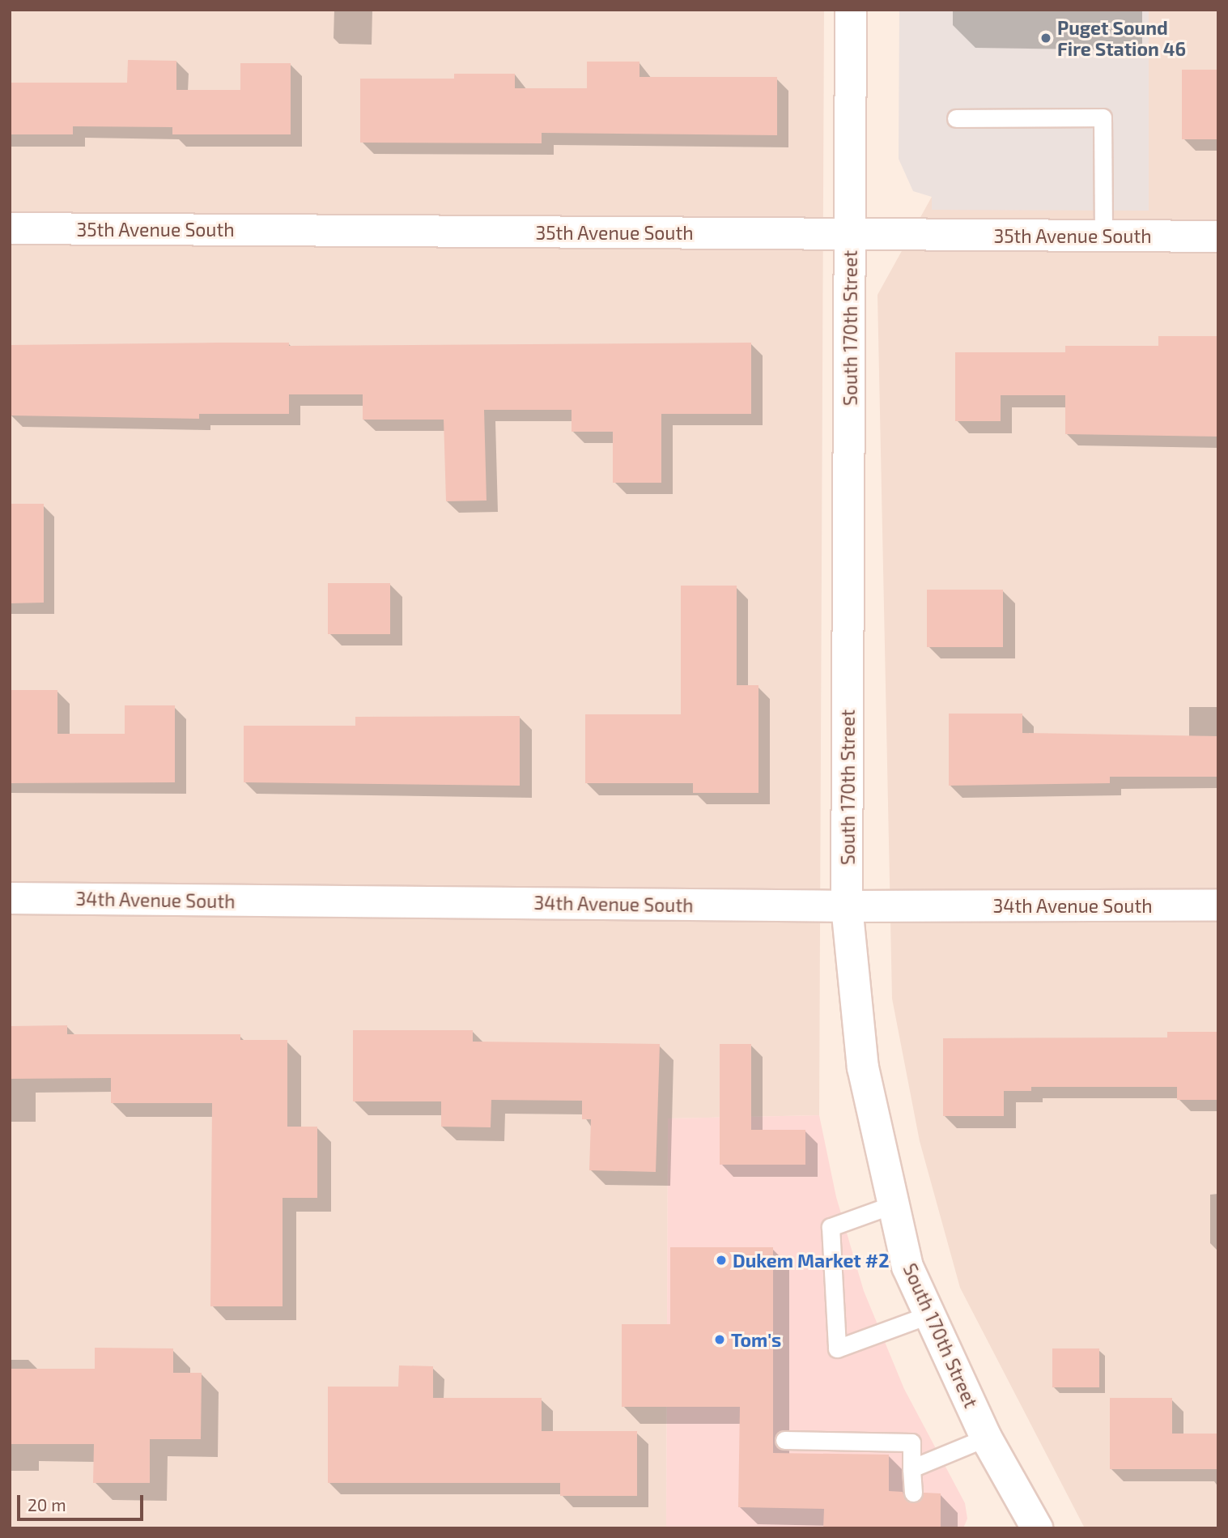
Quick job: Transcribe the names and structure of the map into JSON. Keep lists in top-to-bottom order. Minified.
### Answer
{"streets":{"street":["35th Avenue South","South 170th Street","34th Avenue South"]},"crossings":[["35th Avenue South","South 170th Street"],["South 170th Street","34th Avenue South"]],"places":["Puget Sound Fire Station 46","Dukem Market #2","Tom's"],"scale_bar":"20 m"}
